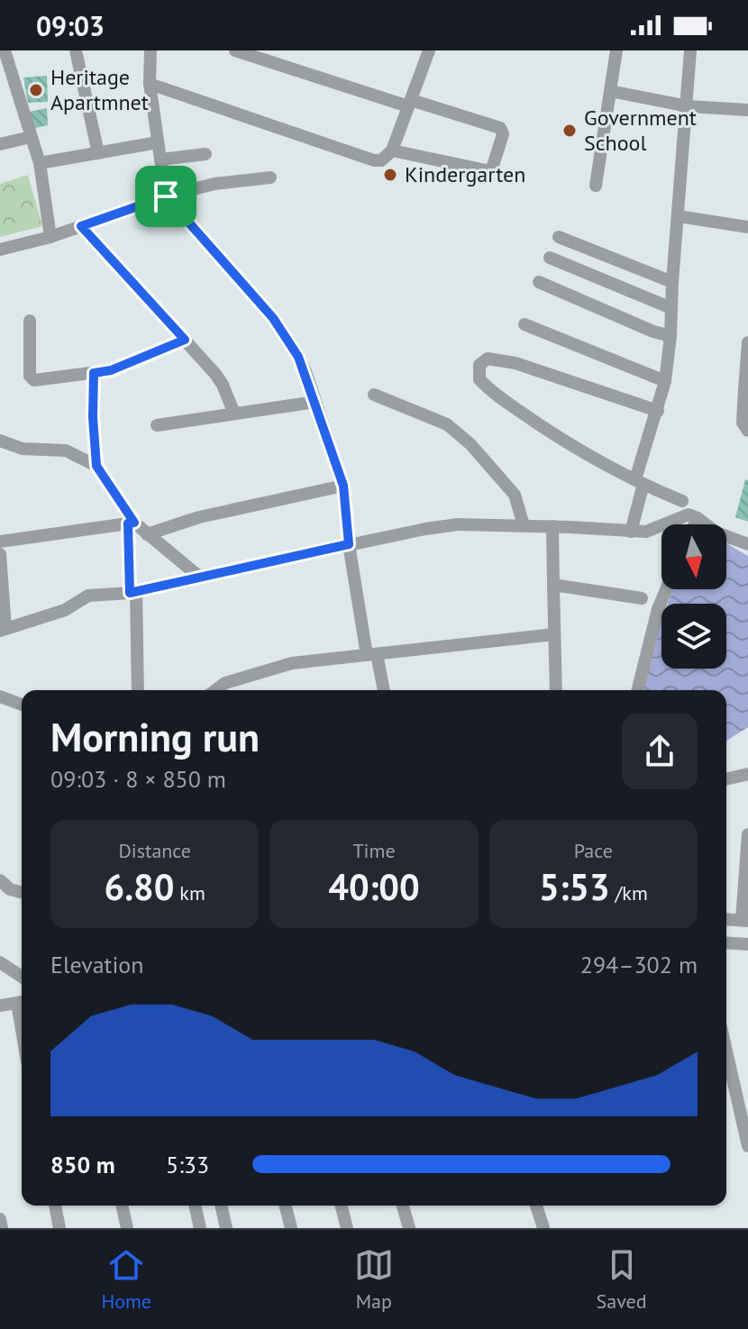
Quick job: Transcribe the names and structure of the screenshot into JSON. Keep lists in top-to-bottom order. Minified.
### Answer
{"places":["Heritage Apartmnet","Government School","Kindergarten"],"north":"bottom","page":{"status":"09:03","heading":["Morning run","09:03 · 8 × 850 m"],"stats":[["Distance","6.80 km"],["Time","40:00"],["Pace","5:53 /km"]],"chart":["Elevation","294–302 m"],"list":[{"name":"850 m","note":"5:33"}],"tabs":["Home","Map","Saved"]}}
